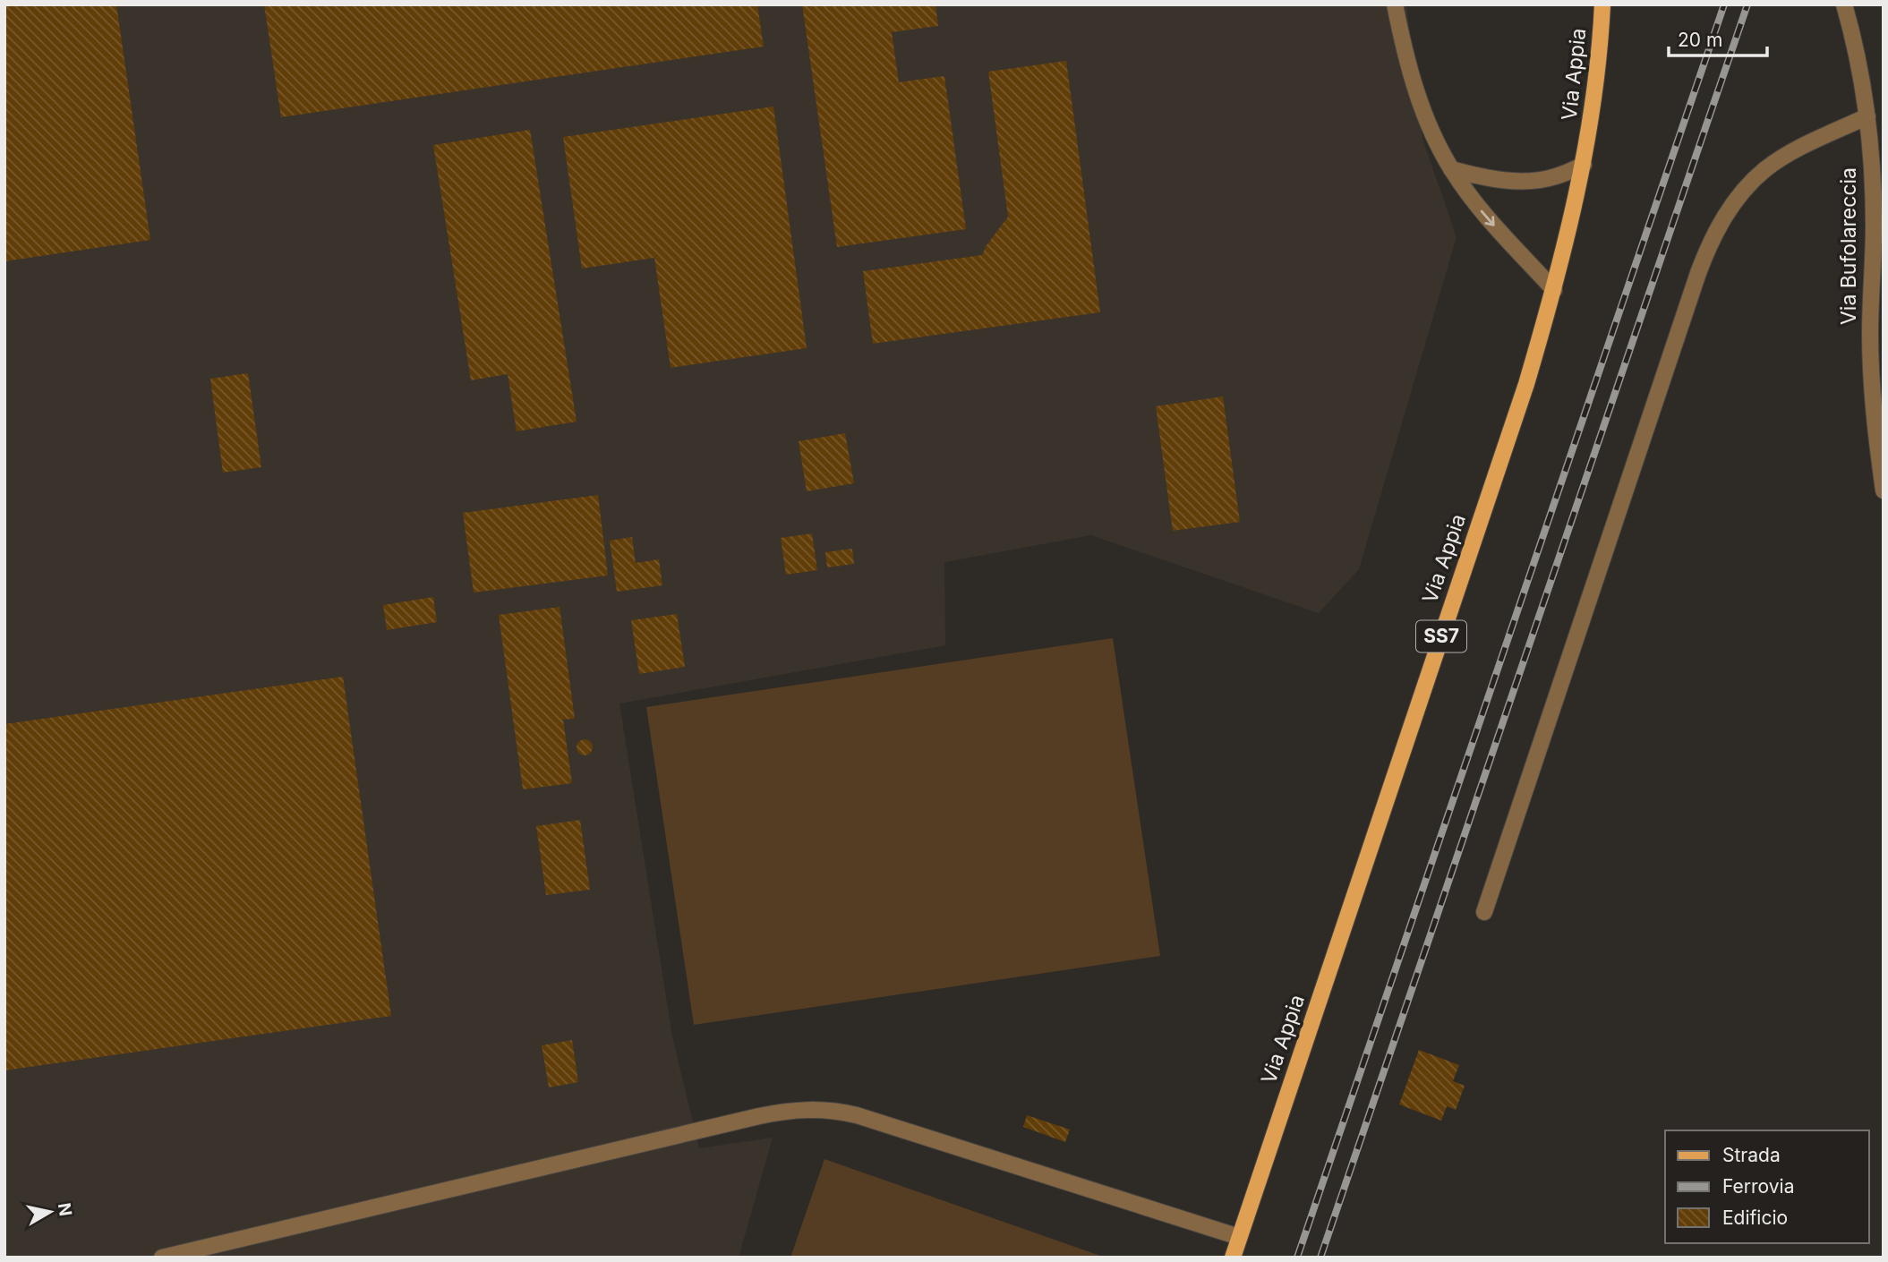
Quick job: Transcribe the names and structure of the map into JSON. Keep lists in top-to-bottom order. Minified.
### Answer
{"streets":{"main road":["Via Appia","SS7"],"street":["Via Bufolareccia"]},"legend":["Strada","Ferrovia","Edificio"],"scale_bar":"20 m","north":"right"}
